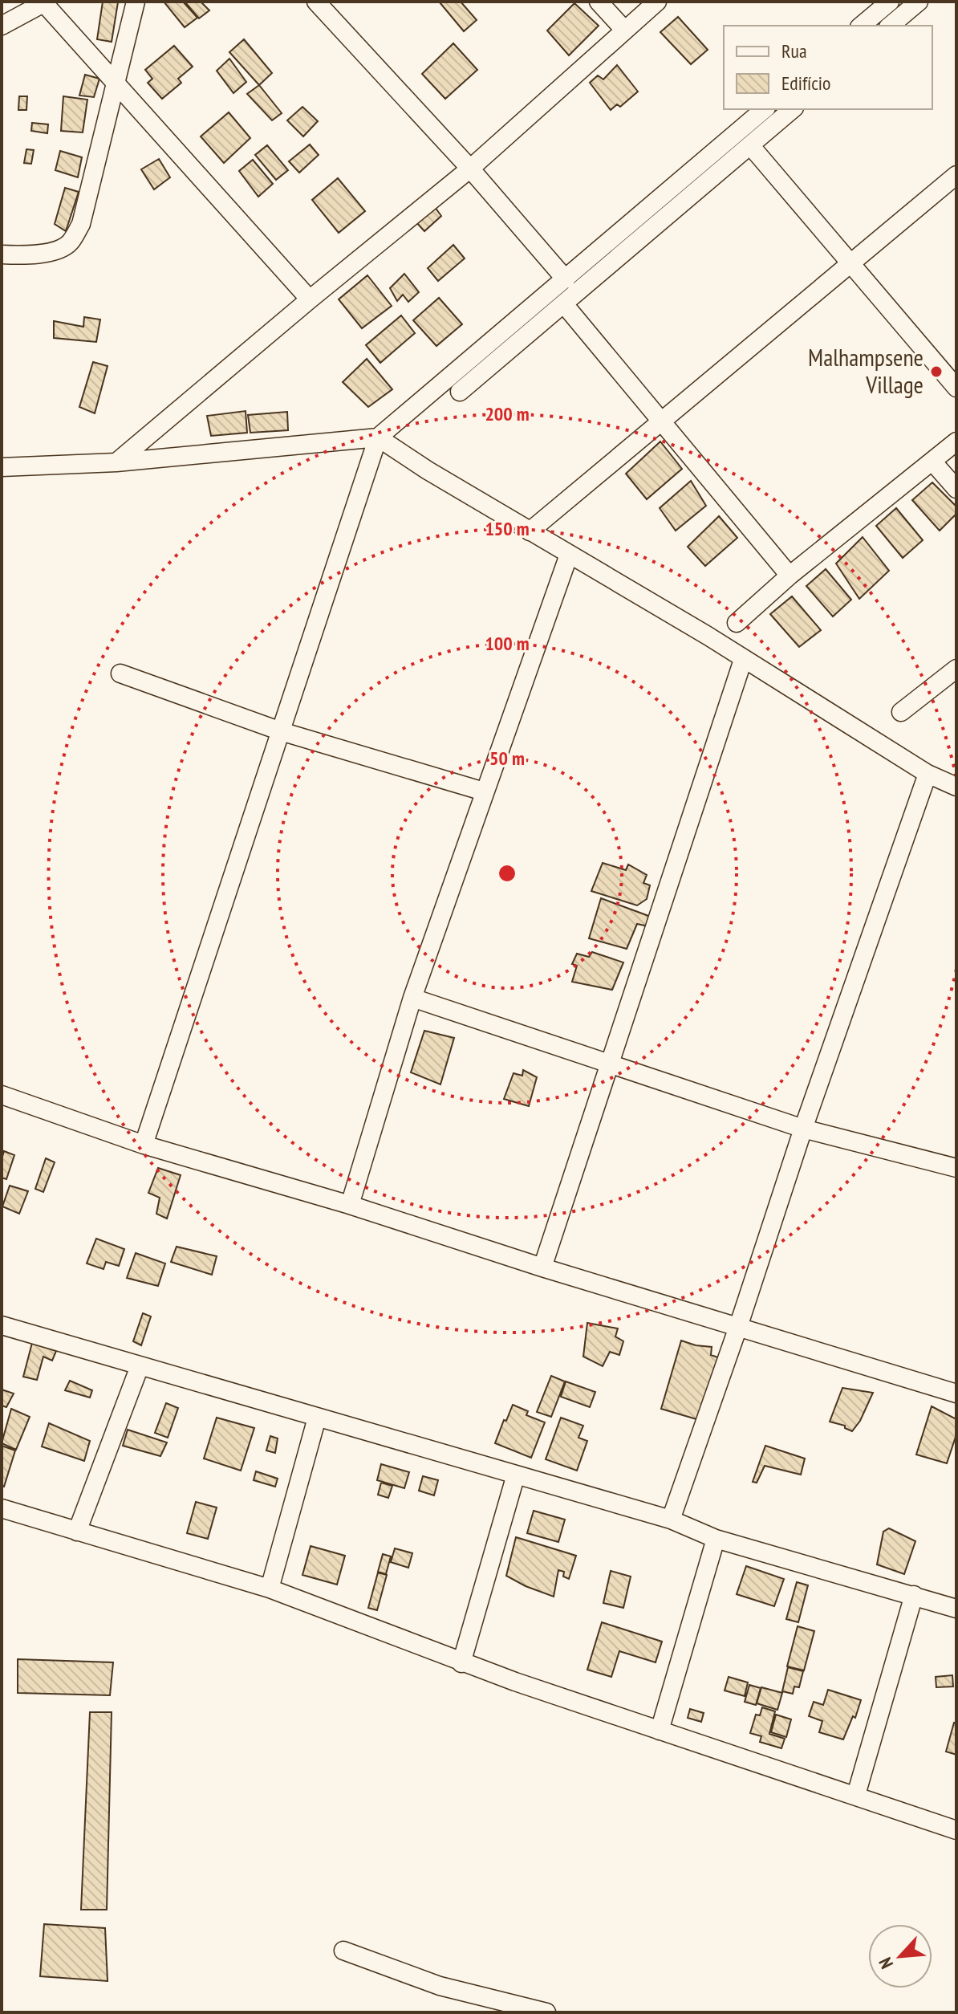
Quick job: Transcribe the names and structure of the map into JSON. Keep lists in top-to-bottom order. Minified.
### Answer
{"places":["Malhampsene Village"],"legend":["Rua","Edifício"],"north":"bottom left","rings":["200 m","150 m","100 m","50 m"]}
